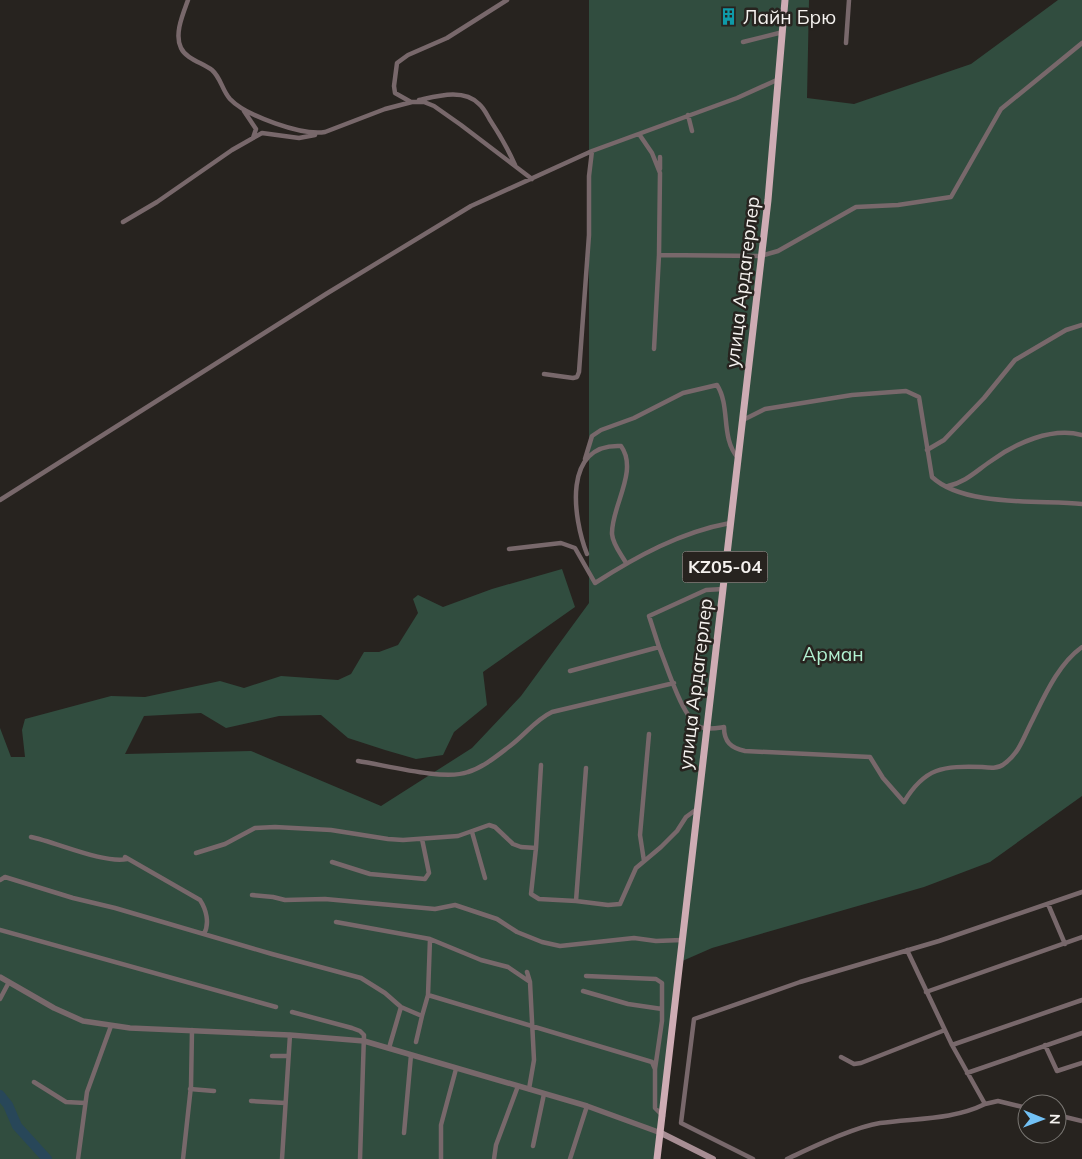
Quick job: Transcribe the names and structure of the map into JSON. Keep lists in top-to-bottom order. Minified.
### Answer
{"streets":{"main road":["улица Ардагерлер","KZ05-04"]},"crossings":[["улица Ардагерлер","KZ05-04"]],"parks":["Арман"],"places":{"building":["Лайн Брю"]},"north":"right"}
